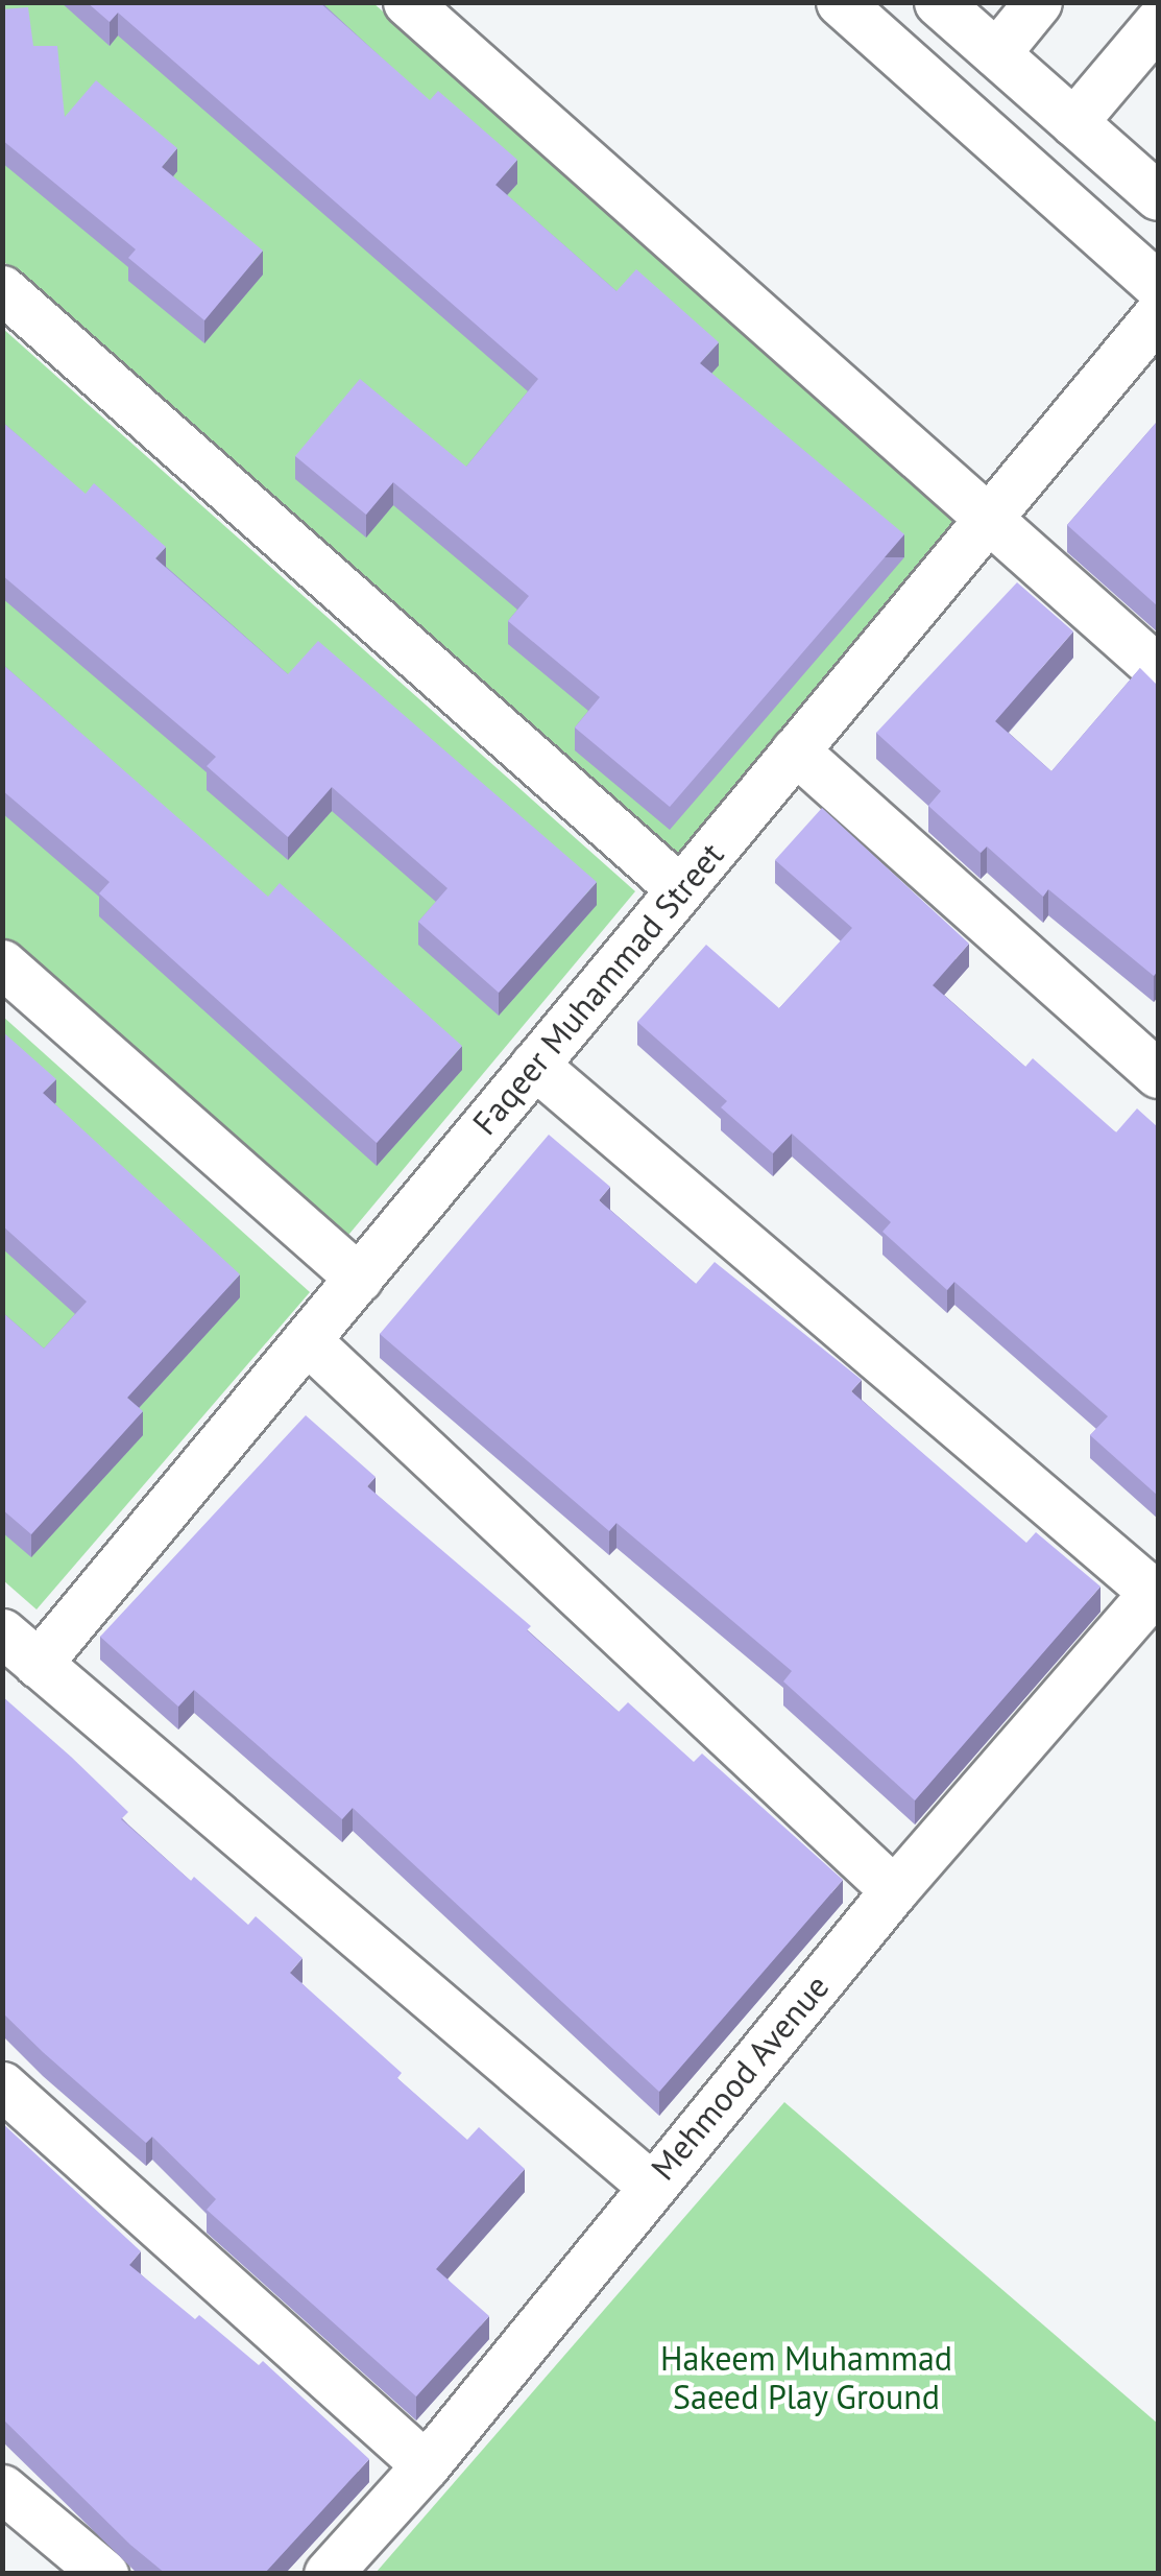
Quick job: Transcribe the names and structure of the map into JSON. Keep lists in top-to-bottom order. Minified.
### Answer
{"streets":{"street":["Faqeer Muhammad Street","Mehmood Avenue"]},"parks":["Hakeem Muhammad Saeed Play Ground"]}
